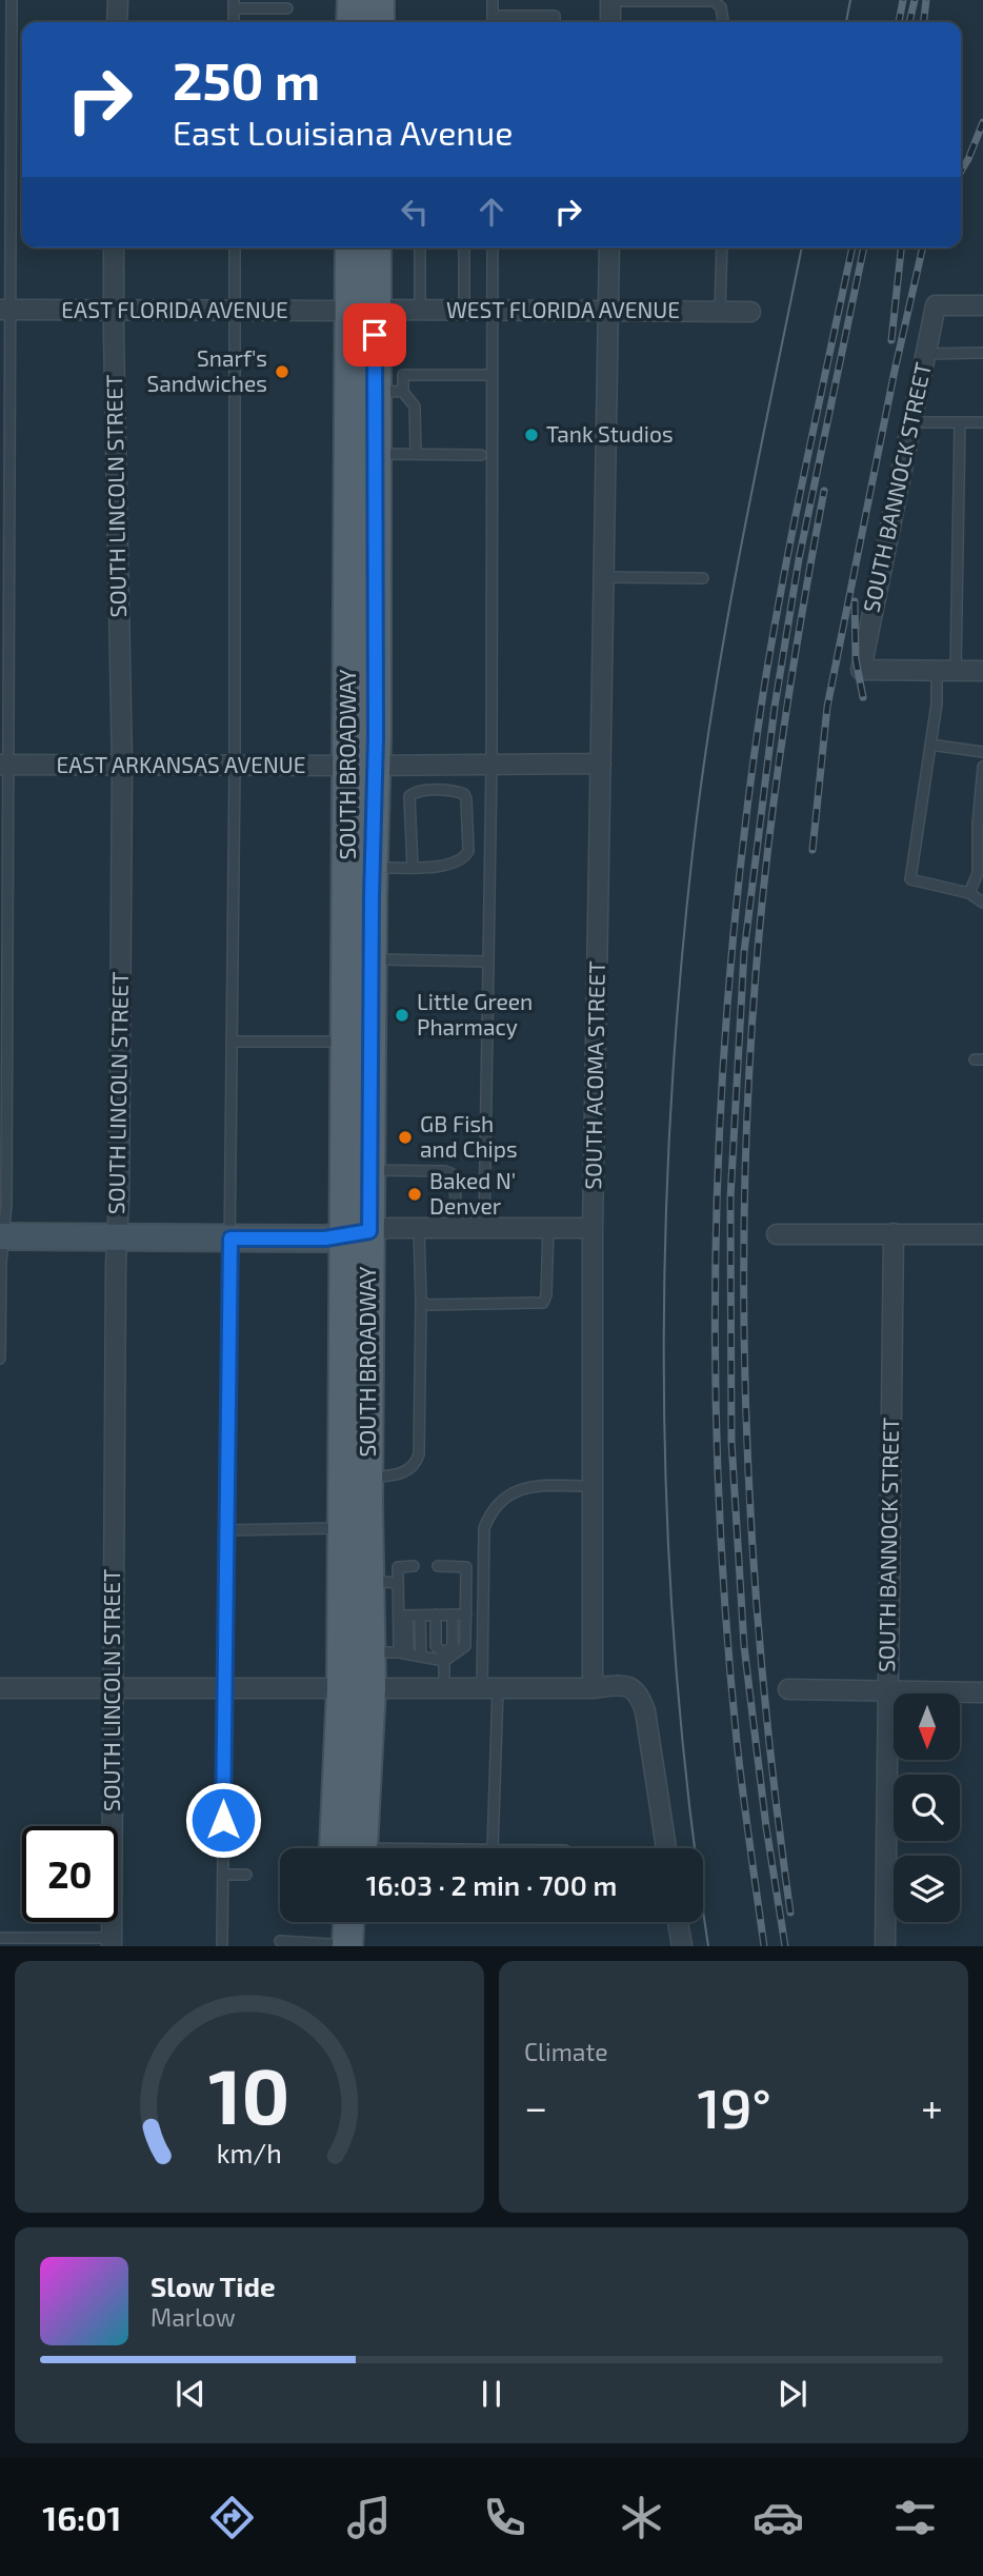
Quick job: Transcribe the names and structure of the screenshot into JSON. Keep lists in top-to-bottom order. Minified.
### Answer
{"streets":{"main road":["SOUTH BROADWAY"],"street":["EAST FLORIDA AVENUE","WEST FLORIDA AVENUE","SOUTH BANNOCK STREET","SOUTH LINCOLN STREET","EAST ARKANSAS AVENUE","SOUTH ACOMA STREET"]},"crossings":[["EAST FLORIDA AVENUE","WEST FLORIDA AVENUE"],["EAST FLORIDA AVENUE","SOUTH LINCOLN STREET"],["EAST FLORIDA AVENUE","SOUTH BROADWAY"],["WEST FLORIDA AVENUE","SOUTH BROADWAY"],["WEST FLORIDA AVENUE","SOUTH ACOMA STREET"],["SOUTH LINCOLN STREET","EAST ARKANSAS AVENUE"],["SOUTH BROADWAY","EAST ARKANSAS AVENUE"],["EAST ARKANSAS AVENUE","SOUTH ACOMA STREET"]],"places":["Snarf's Sandwiches","Tank Studios","Little Green Pharmacy","GB Fish and Chips","Baked N' Denver"],"north":"bottom","page":{"turn":["250 m","East Louisiana Avenue"],"limit":"20","trip":"16:03 · 2 min · 700 m","tile":"Climate","heat":["−","19°","+"],"song":["Slow Tide","Marlow"],"tabs":"16:01","gauge":["10","km/h"]}}
